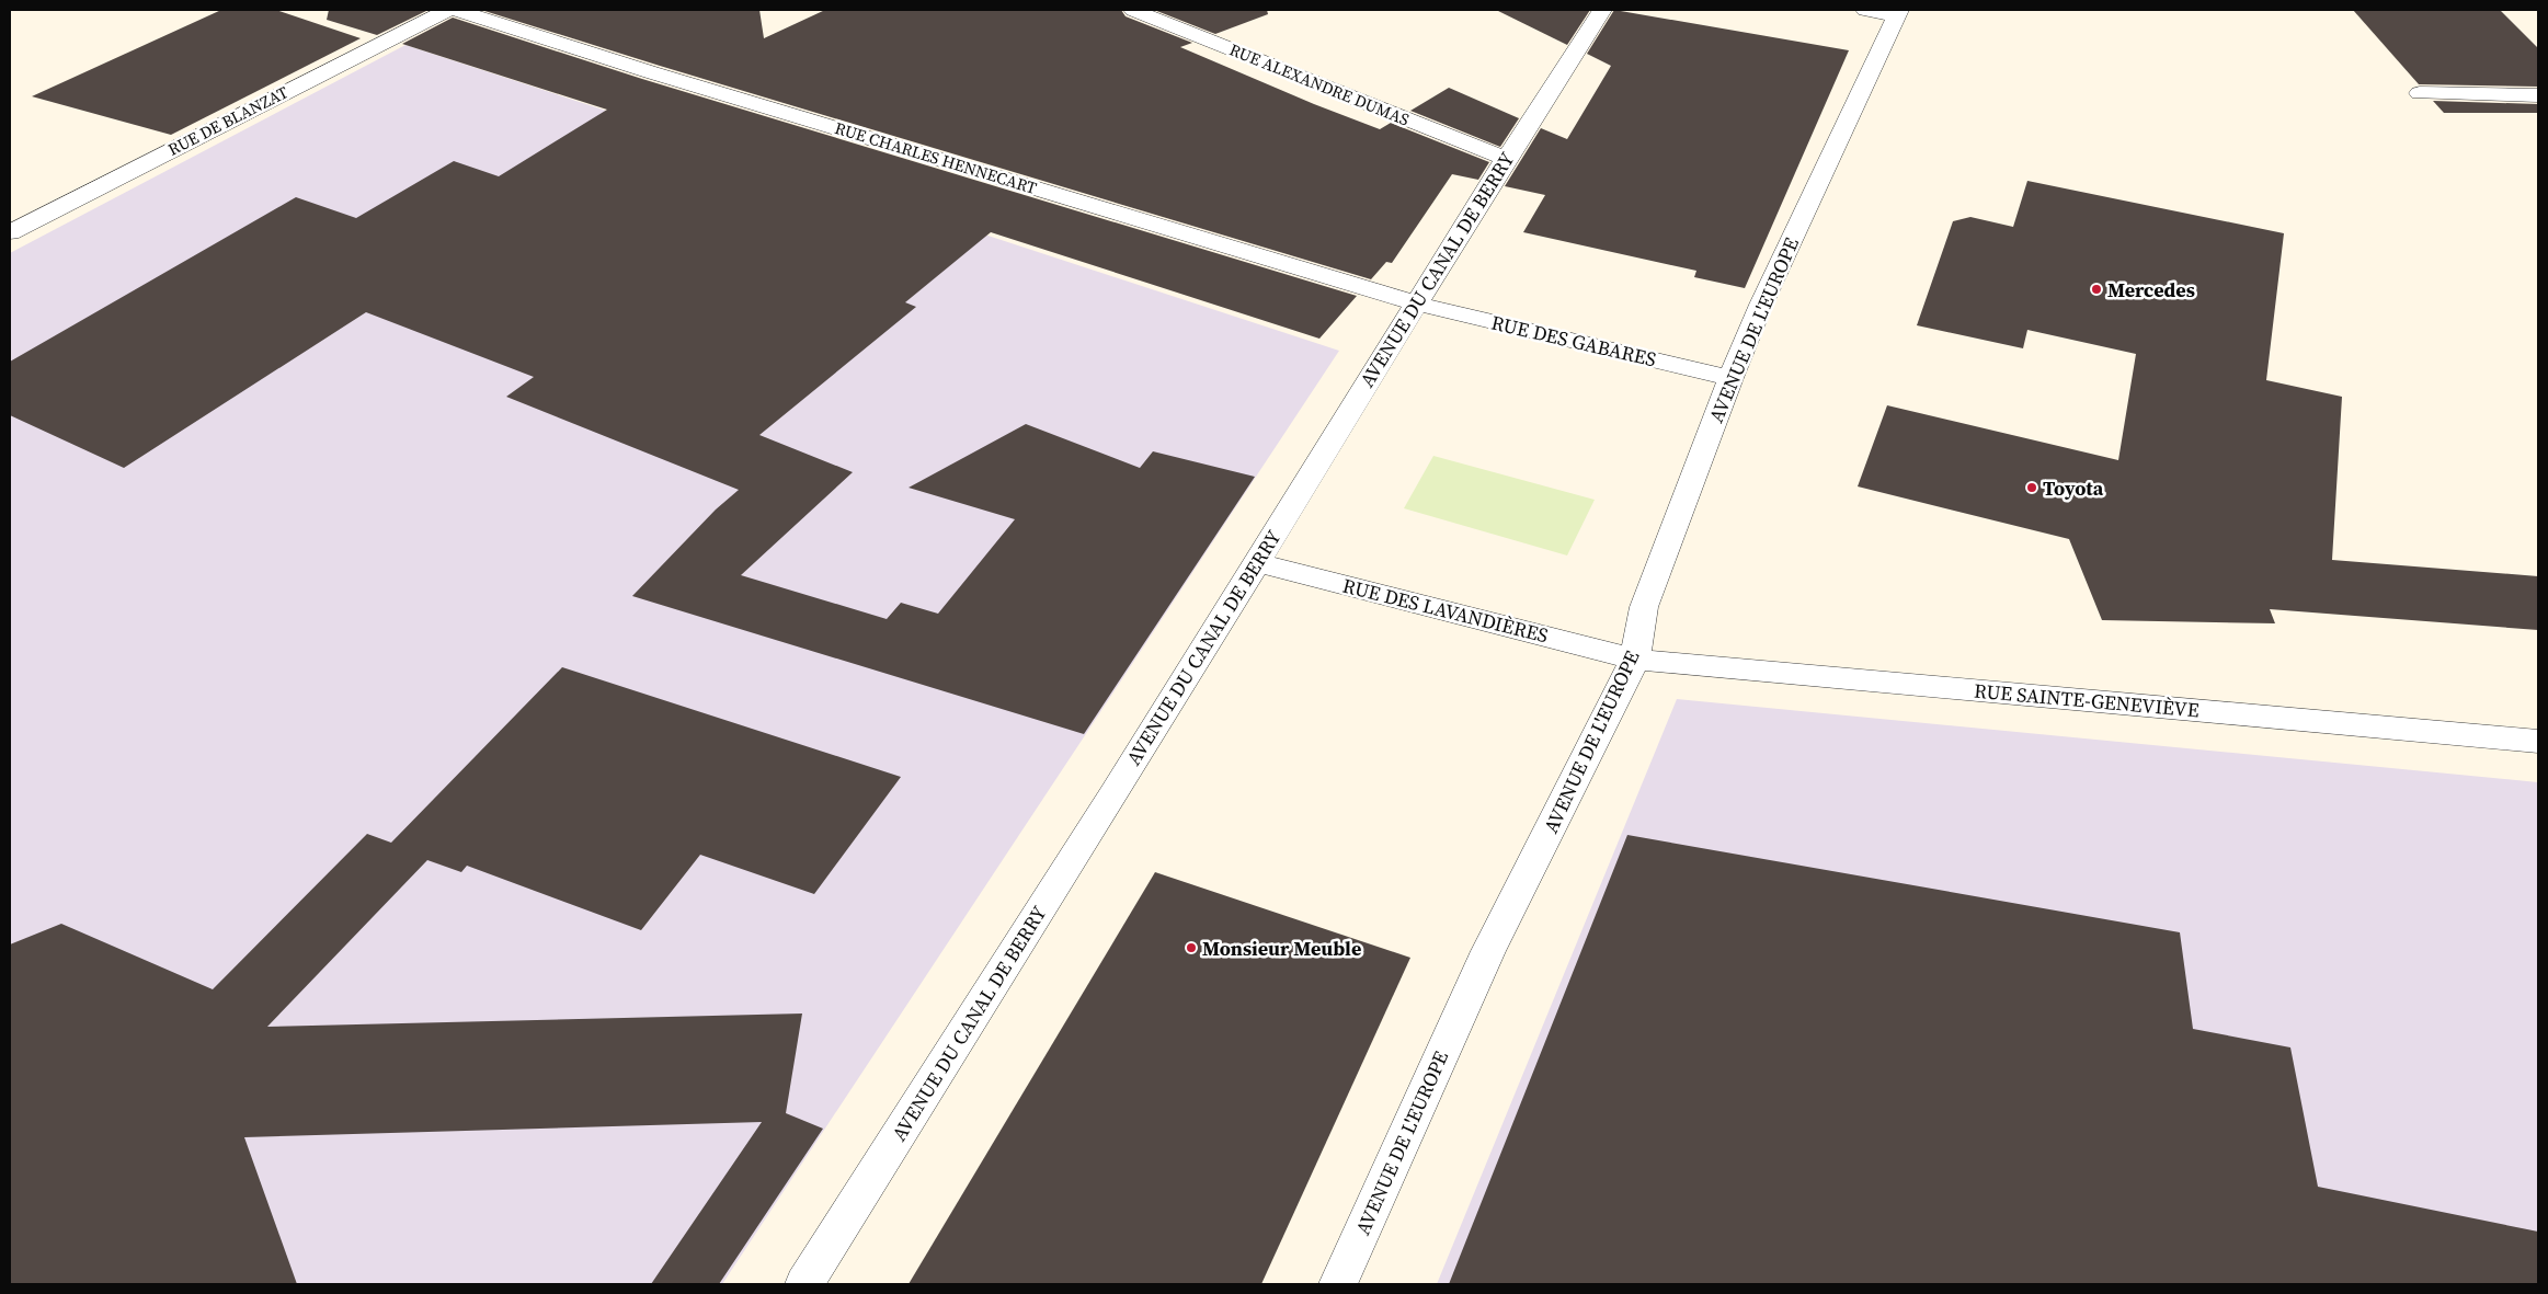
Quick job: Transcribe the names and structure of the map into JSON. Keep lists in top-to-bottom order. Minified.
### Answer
{"streets":{"street":["RUE ALEXANDRE DUMAS","RUE DE BLANZAT","RUE CHARLES HENNECART","AVENUE DU CANAL DE BERRY","AVENUE DE L'EUROPE","RUE DES GABARES","RUE DES LAVANDIÈRES","RUE SAINTE-GENEVIÈVE"]},"crossings":[["RUE ALEXANDRE DUMAS","AVENUE DU CANAL DE BERRY"],["RUE DE BLANZAT","RUE CHARLES HENNECART"],["RUE CHARLES HENNECART","AVENUE DU CANAL DE BERRY"],["RUE CHARLES HENNECART","RUE DES GABARES"],["AVENUE DU CANAL DE BERRY","RUE DES GABARES"],["AVENUE DU CANAL DE BERRY","RUE DES LAVANDIÈRES"],["AVENUE DE L'EUROPE","RUE DES GABARES"],["AVENUE DE L'EUROPE","RUE DES LAVANDIÈRES"],["AVENUE DE L'EUROPE","RUE SAINTE-GENEVIÈVE"],["RUE DES LAVANDIÈRES","RUE SAINTE-GENEVIÈVE"]],"places":["Mercedes","Toyota","Monsieur Meuble"]}
